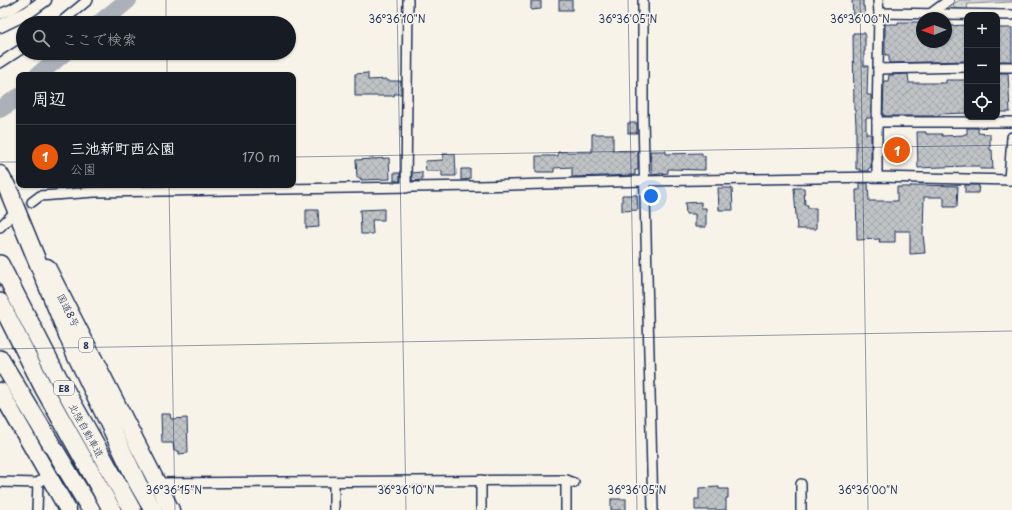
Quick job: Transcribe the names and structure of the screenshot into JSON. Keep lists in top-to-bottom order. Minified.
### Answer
{"streets":{"highway":["国道8号","8","E8","北陸自動車道"]},"north":"left","page":{"map_buttons":["+","−"],"search":"ここで検索","heading":"周辺","list":[{"mark":"1","name":"三池新町西公園","note":"公園","value":"170 m"}],"pins":"1"},"coordinates":["36°36'10\"N","36°36'05\"N","36°36'00\"N","36°36'15\"N"]}
